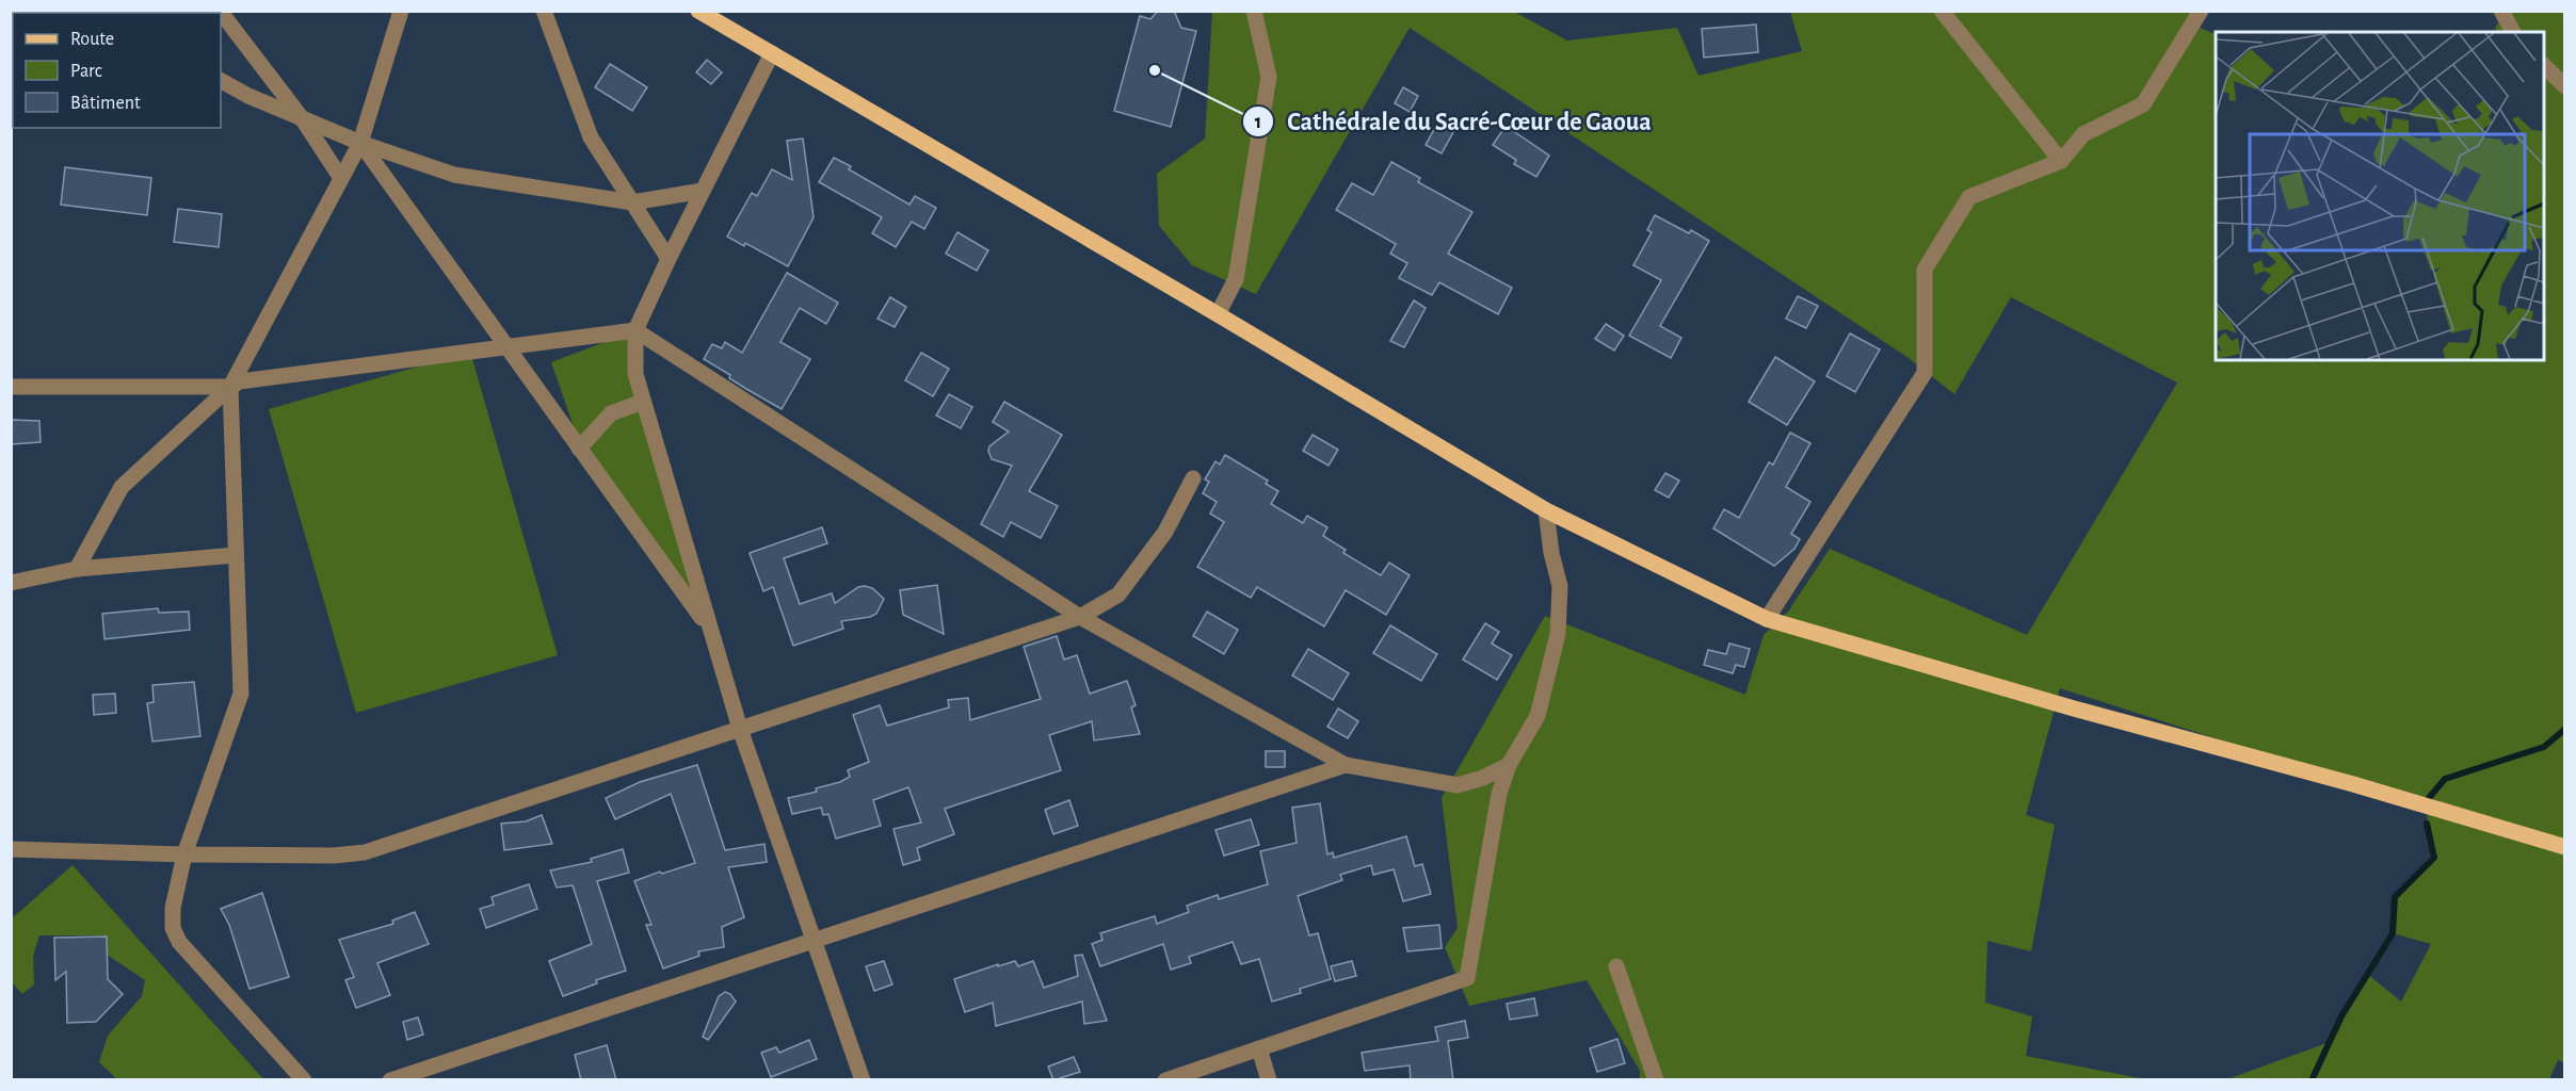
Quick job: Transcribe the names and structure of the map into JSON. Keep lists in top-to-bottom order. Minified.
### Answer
{"places":["Cathédrale du Sacré-Cœur de Gaoua"],"legend":["Route","Parc","Bâtiment"]}
